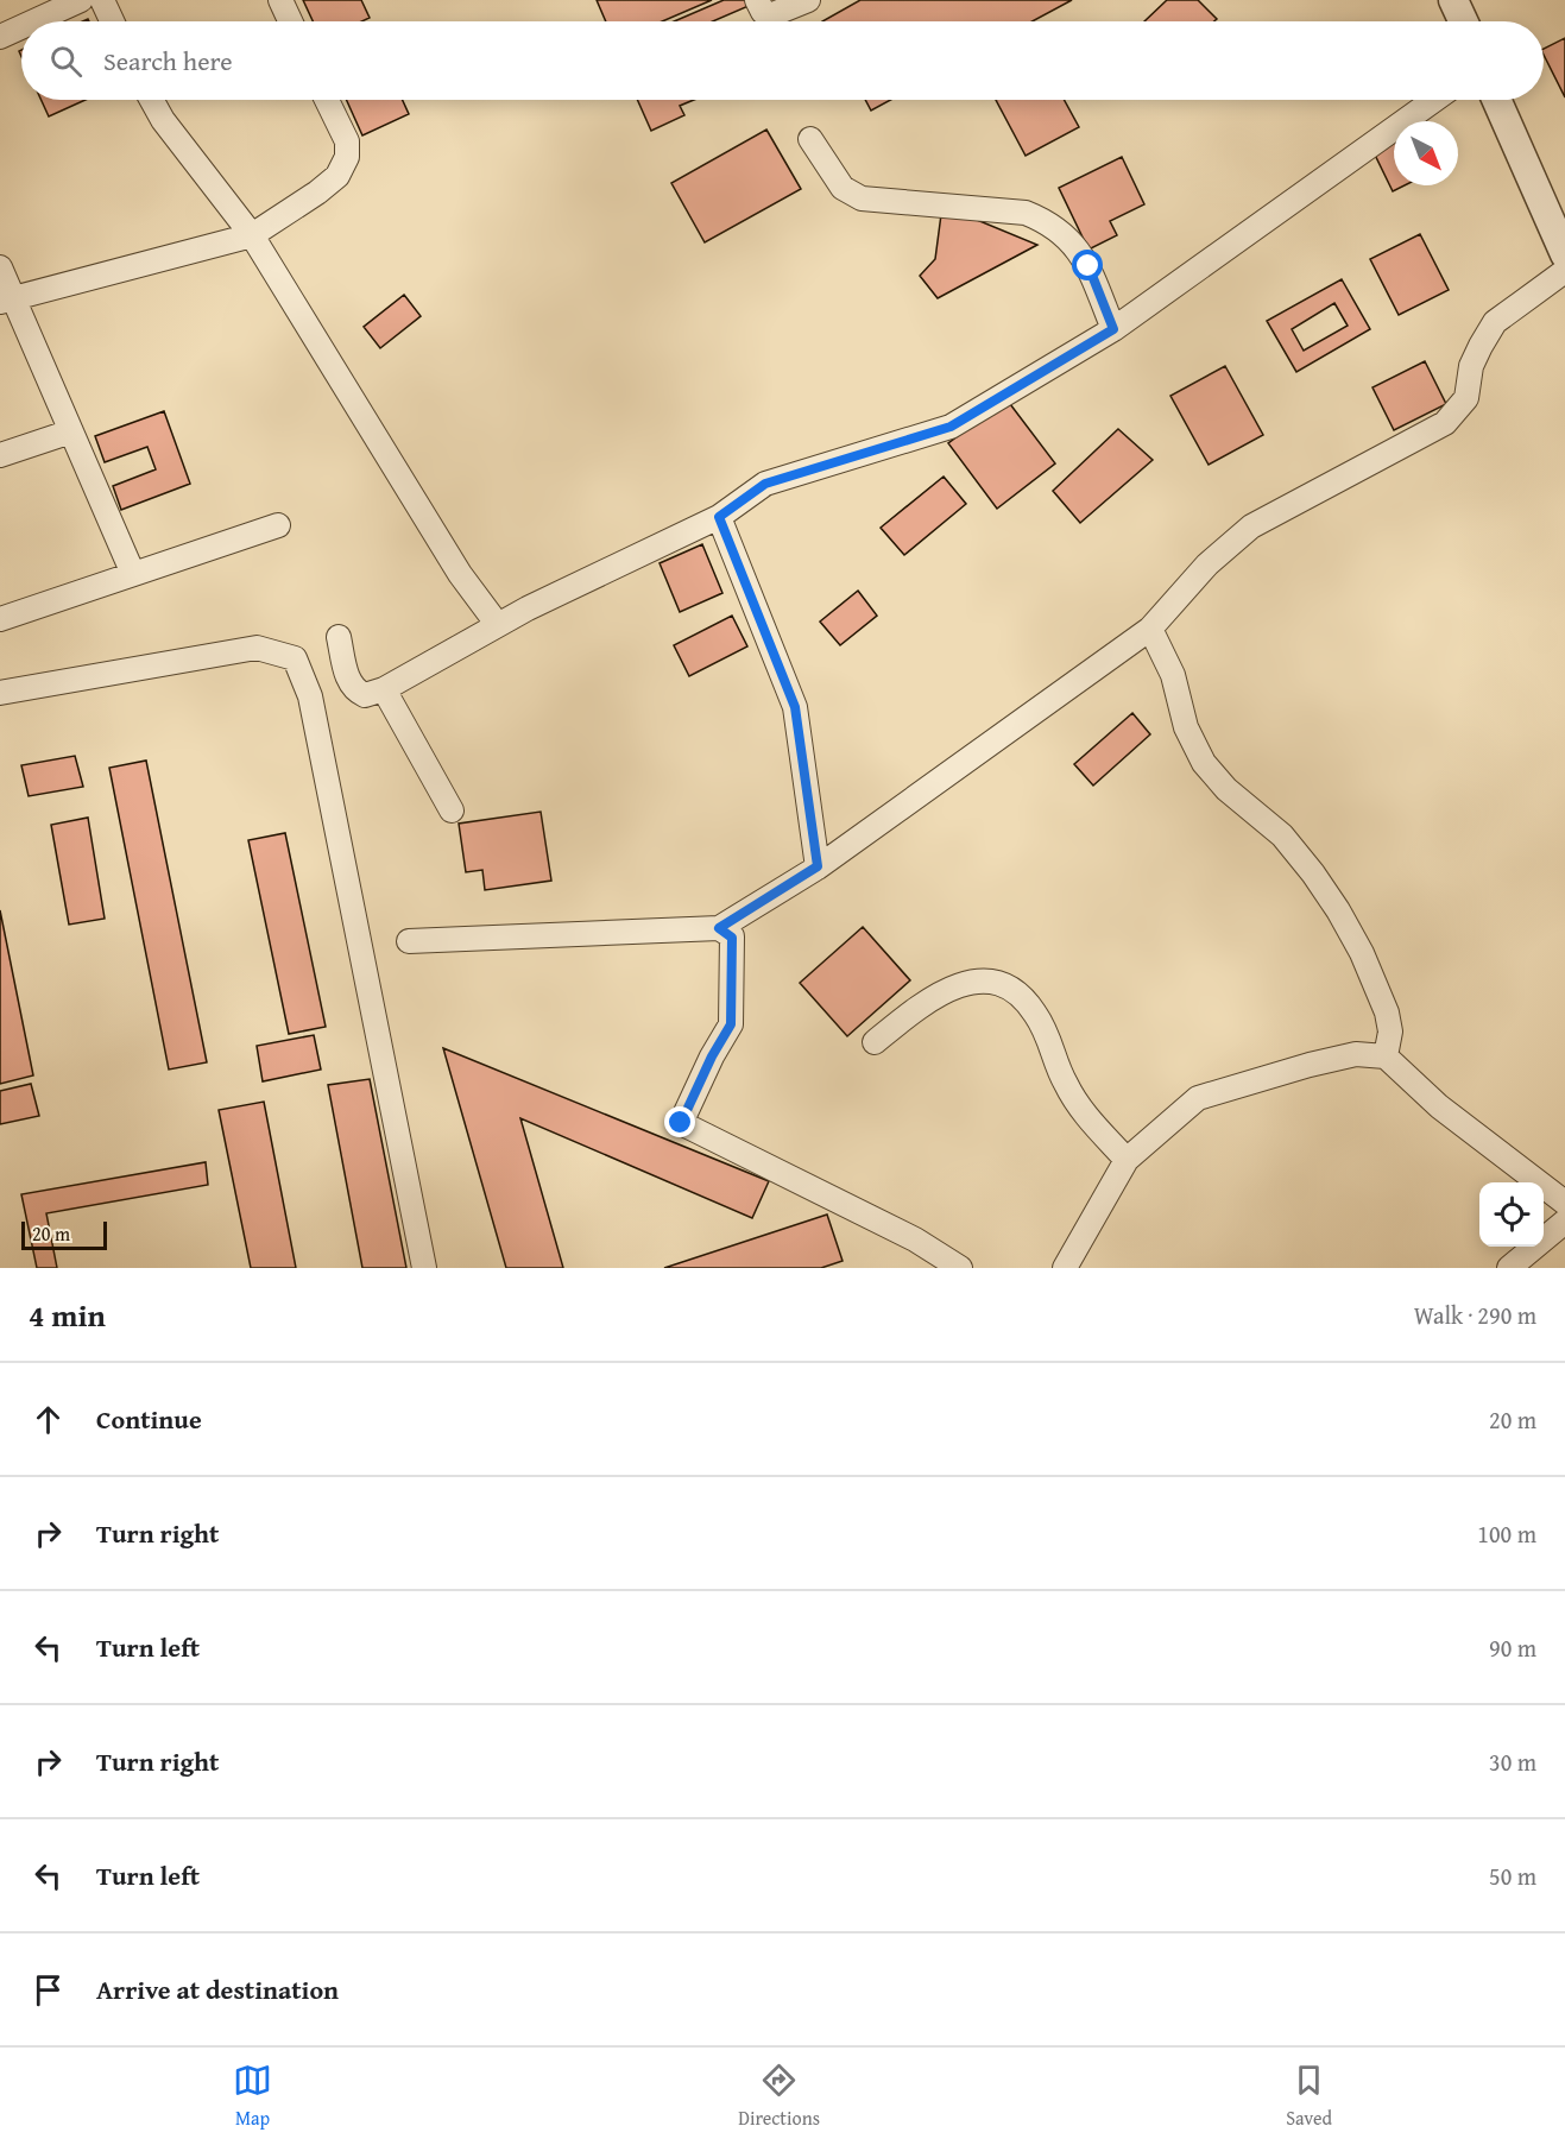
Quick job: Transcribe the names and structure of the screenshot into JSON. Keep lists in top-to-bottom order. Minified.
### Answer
{"scale_bar":"20 m","north":"bottom right","page":{"search":"Search here","scale":"20 m","heading":["4 min","Walk · 290 m"],"list":[["Continue","20 m"],["Turn right","100 m"],["Turn left","90 m"],["Turn right","30 m"],["Turn left","50 m"],"Arrive at destination"],"nav":["Map","Directions","Saved"]}}
